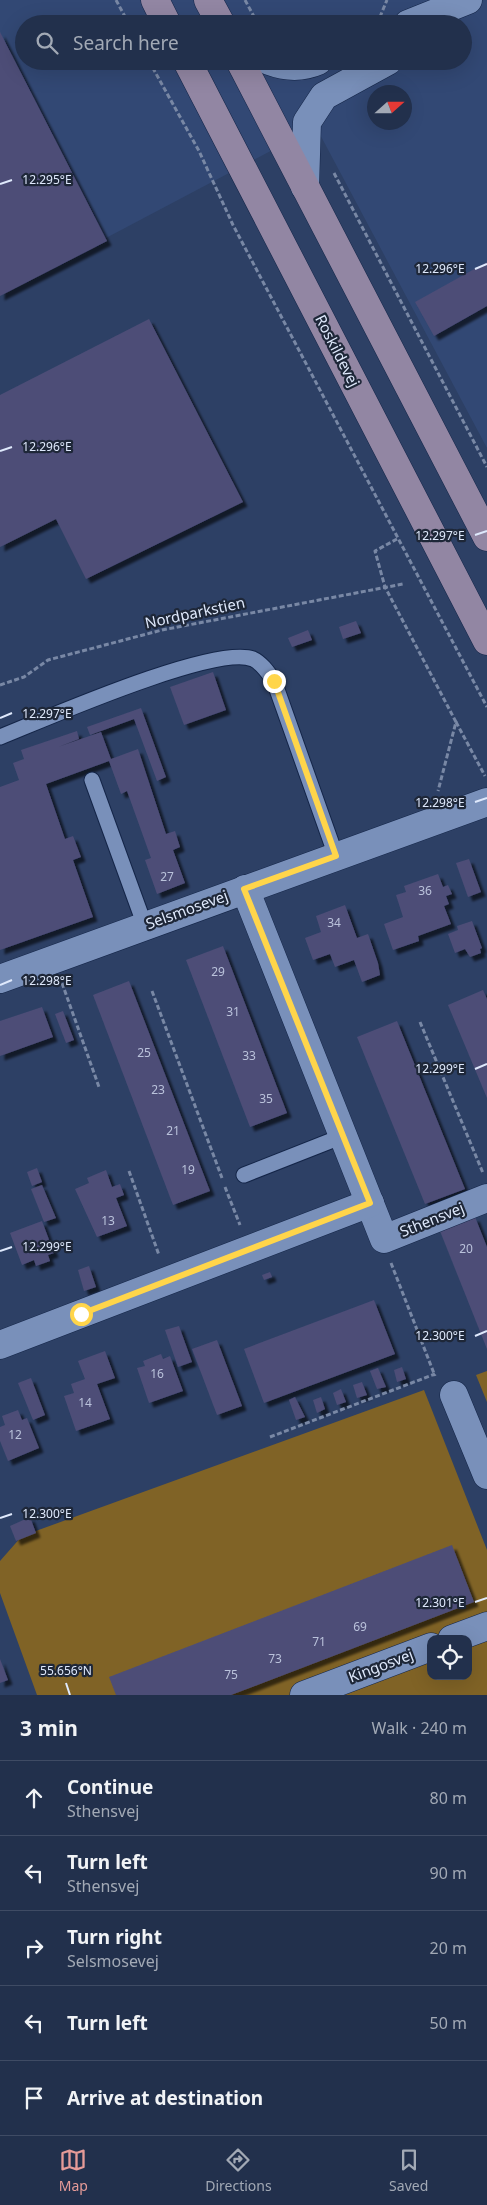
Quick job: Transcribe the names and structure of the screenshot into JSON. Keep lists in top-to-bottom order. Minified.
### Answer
{"streets":{"main road":["Roskildevej"],"street":["Selsmosevej","Sthensvej","Kingosvej"],"path":["Nordparkstien"]},"crossings":[["Selsmosevej","Sthensvej"]],"house_numbers":["27","36","34","29","31","25","33","23","35","21","19","13","20","16","14","12","69","71","73","75"],"north":"right","page":{"search":"Search here","heading":["3 min","Walk · 240 m"],"list":[["Continue","Sthensvej","80 m"],["Turn left","Sthensvej","90 m"],["Turn right","Selsmosevej","20 m"],["Turn left","50 m"],"Arrive at destination"],"nav":["Map","Directions","Saved"]},"coordinates":["12.295°E","12.296°E","12.297°E","12.298°E","12.299°E","12.300°E","12.301°E","55.656°N"]}
